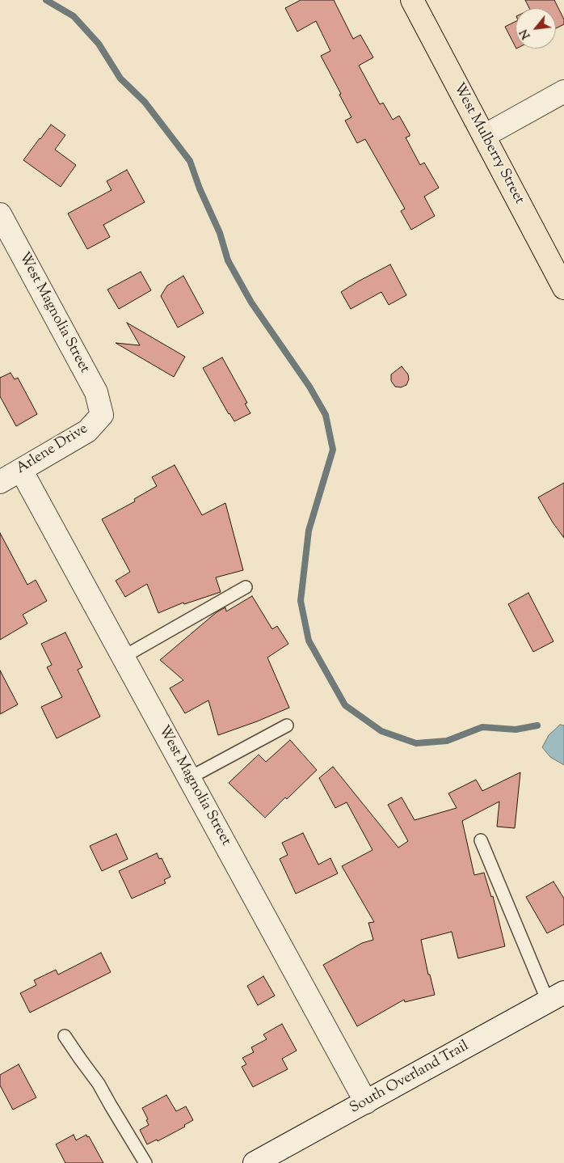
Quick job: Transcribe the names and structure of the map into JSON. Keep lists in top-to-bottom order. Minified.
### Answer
{"streets":{"main road":["West Mulberry Street"],"street":["West Magnolia Street","Arlene Drive","South Overland Trail"]},"crossings":[["West Magnolia Street","Arlene Drive"],["West Magnolia Street","South Overland Trail"]],"north":"bottom left"}
